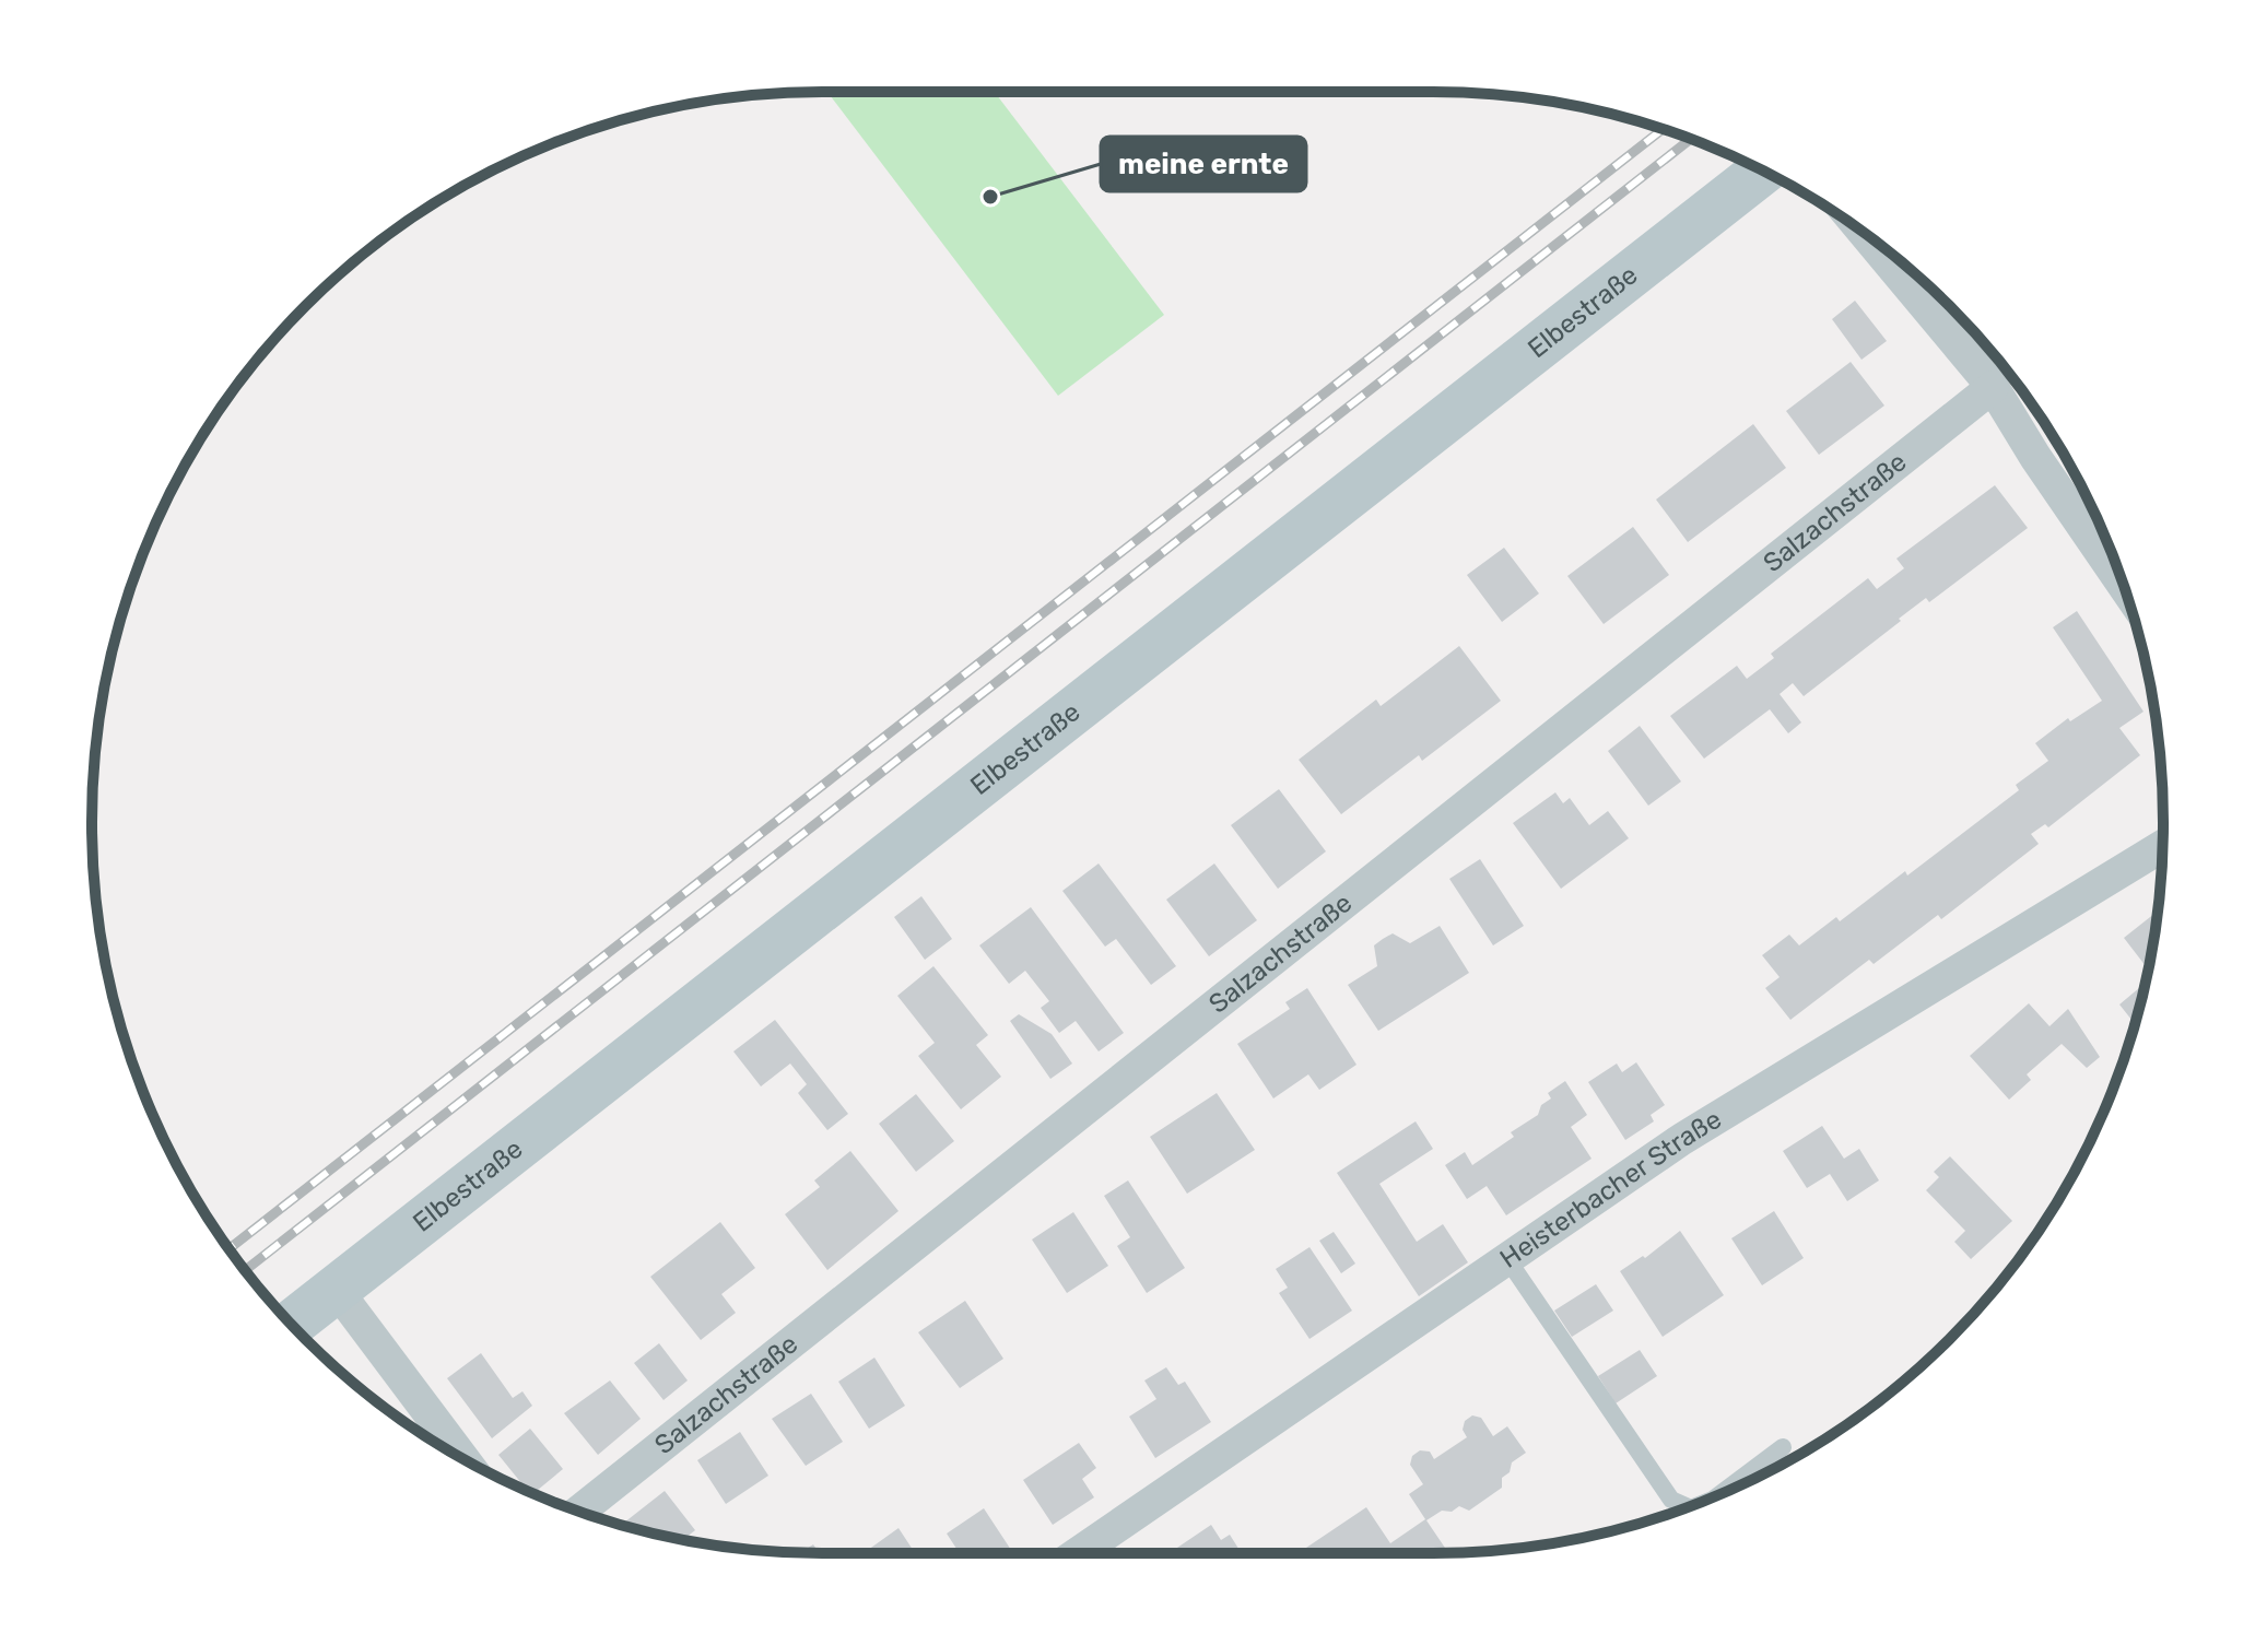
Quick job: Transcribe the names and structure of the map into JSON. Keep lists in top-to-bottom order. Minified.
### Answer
{"streets":{"main road":["Elbestraße"],"street":["Salzachstraße","Heisterbacher Straße"]},"places":["meine ernte"]}
